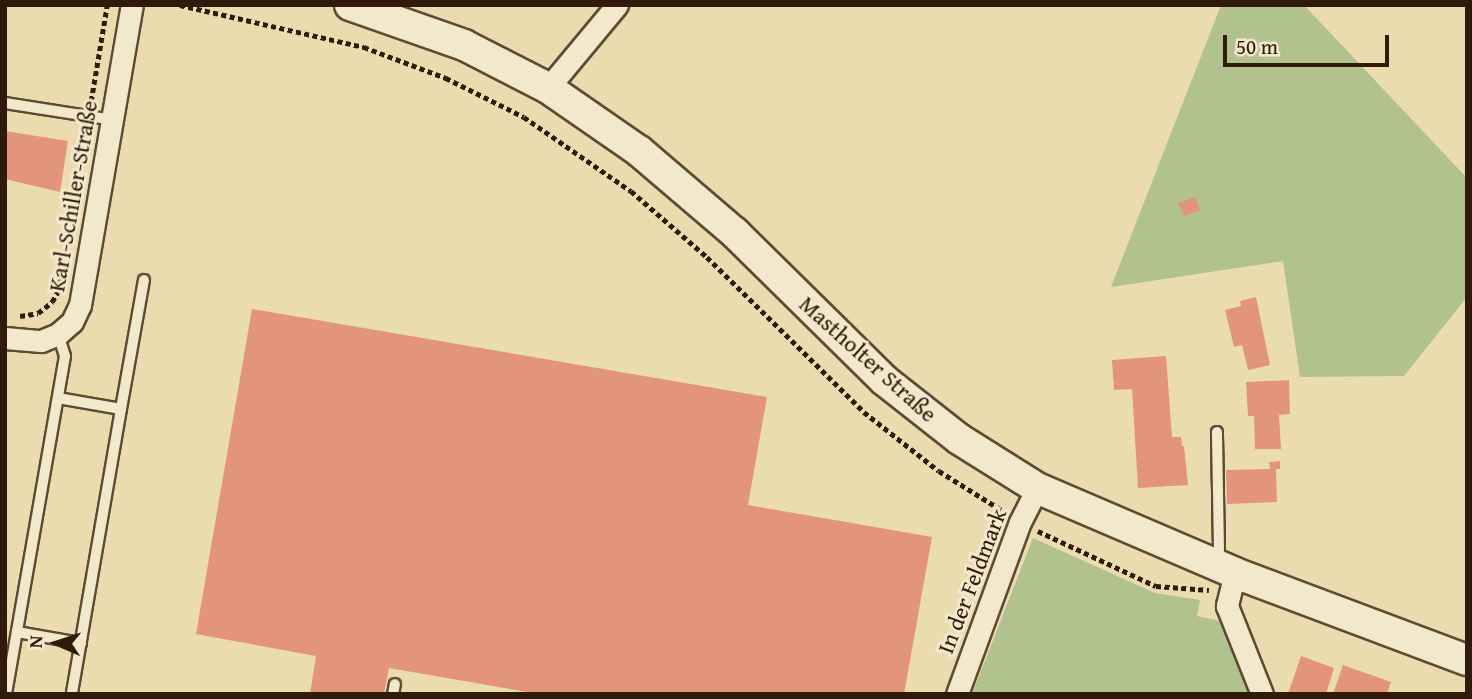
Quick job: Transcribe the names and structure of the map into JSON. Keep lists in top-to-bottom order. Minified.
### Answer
{"streets":{"main road":["Mastholter Straße"],"street":["Karl-Schiller-Straße","In der Feldmark"]},"crossings":[["Mastholter Straße","In der Feldmark"]],"scale_bar":"50 m","north":"left"}
